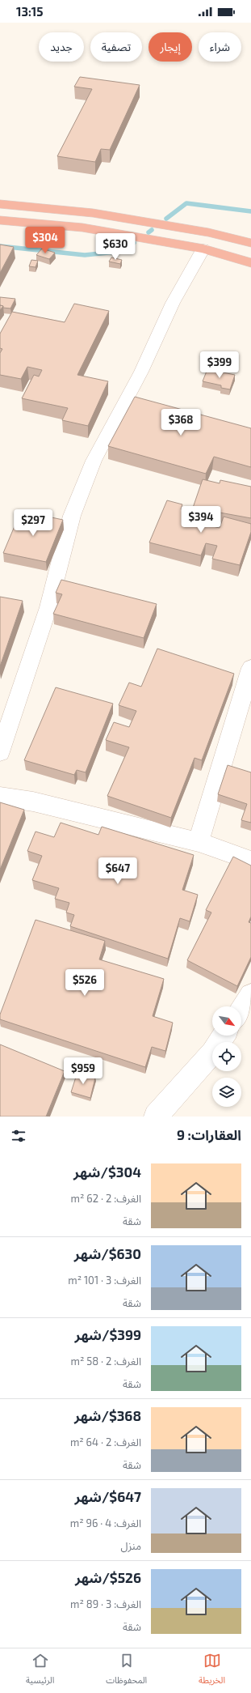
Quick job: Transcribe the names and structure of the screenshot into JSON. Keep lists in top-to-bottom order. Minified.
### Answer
{"north":"bottom right","page":{"status":"13:15","chip":["شراء","إيجار","تصفية","جديد"],"price":["$304","$630","$399","$368","$394","$297","$647","$526","$959"],"heading":"العقارات: 9","list":[{"name":"$304/شهر","note":"الغرف: 2 · 62 m² · شقة"},{"name":"$630/شهر","note":"الغرف: 3 · 101 m² · شقة"},{"name":"$399/شهر","note":"الغرف: 2 · 58 m² · شقة"},{"name":"$368/شهر","note":"الغرف: 2 · 64 m² · شقة"},{"name":"$647/شهر","note":"الغرف: 4 · 96 m² · منزل"},{"name":"$526/شهر","note":"الغرف: 3 · 89 m² · شقة"}],"tabs":["الخريطة","المحفوظات","الرئيسية"]}}
